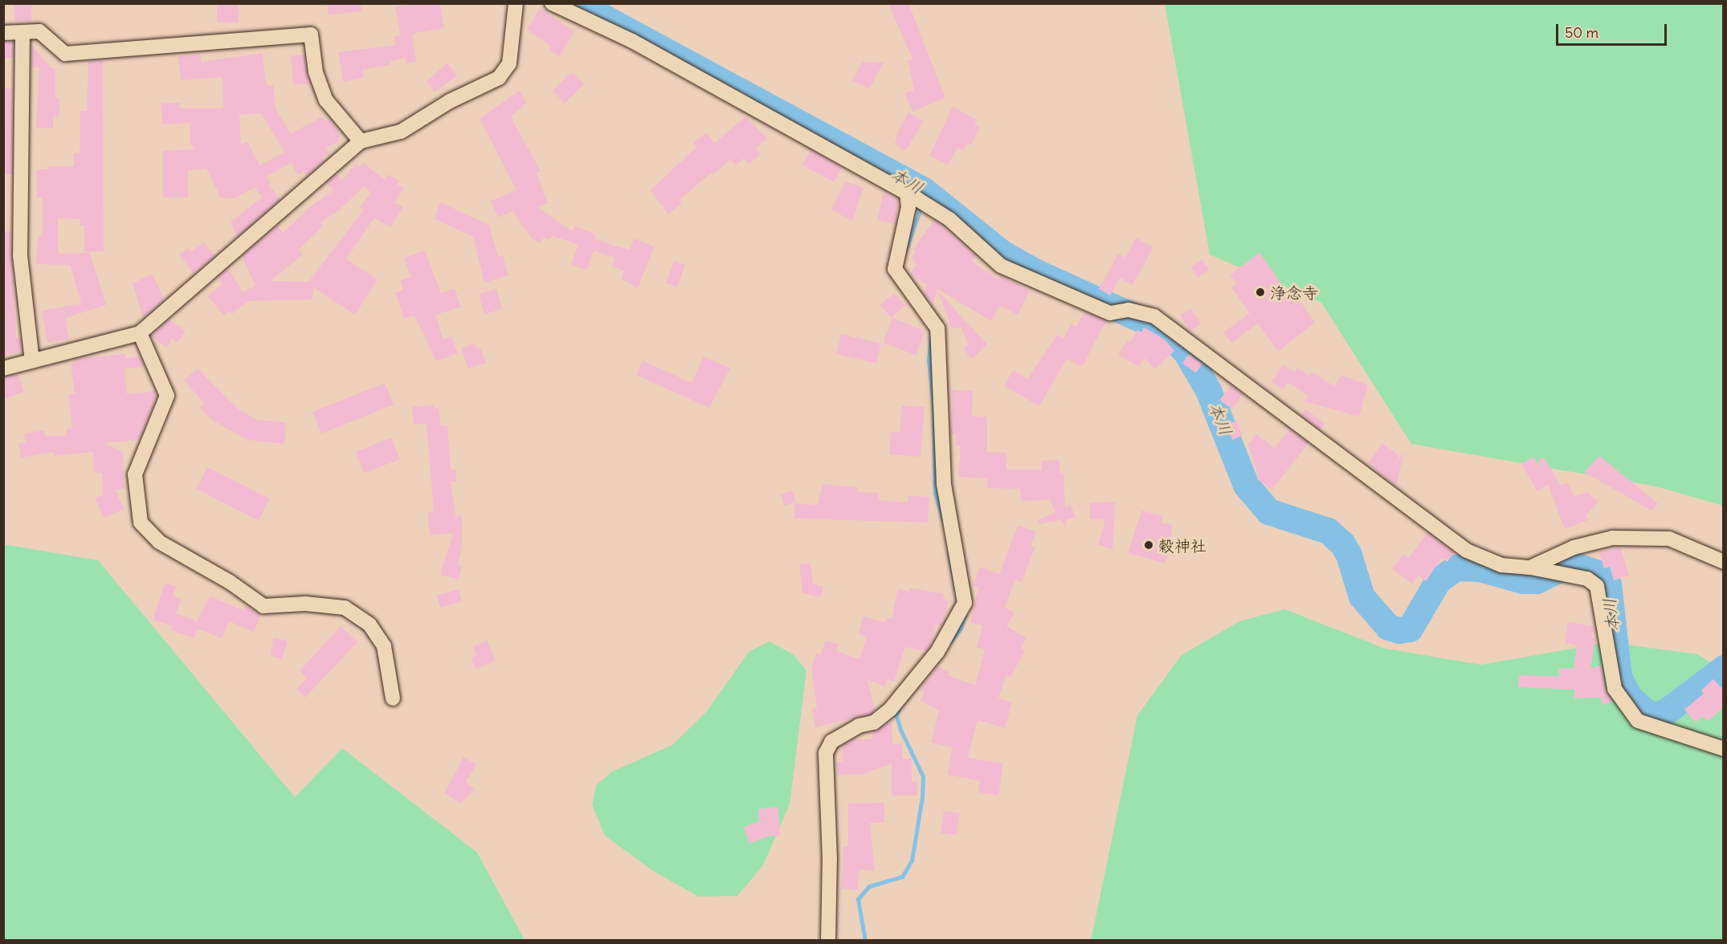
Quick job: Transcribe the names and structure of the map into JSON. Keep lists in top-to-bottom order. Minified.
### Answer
{"water":["本川"],"places":["浄念寺","穀神社"],"scale_bar":"50 m"}
